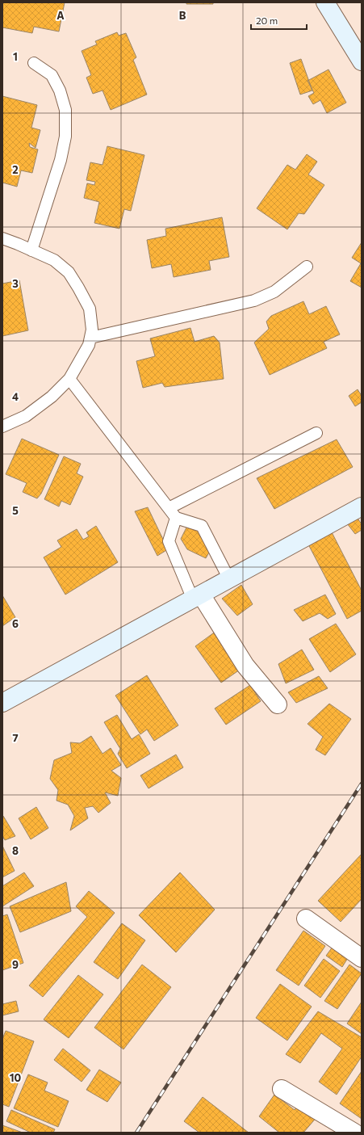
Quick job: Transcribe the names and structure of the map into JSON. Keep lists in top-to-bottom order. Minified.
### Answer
{"scale_bar":"20 m","grid":{"columns":["A","B"],"rows":["1","2","3","4","5","6","7","8","9","10"]}}
